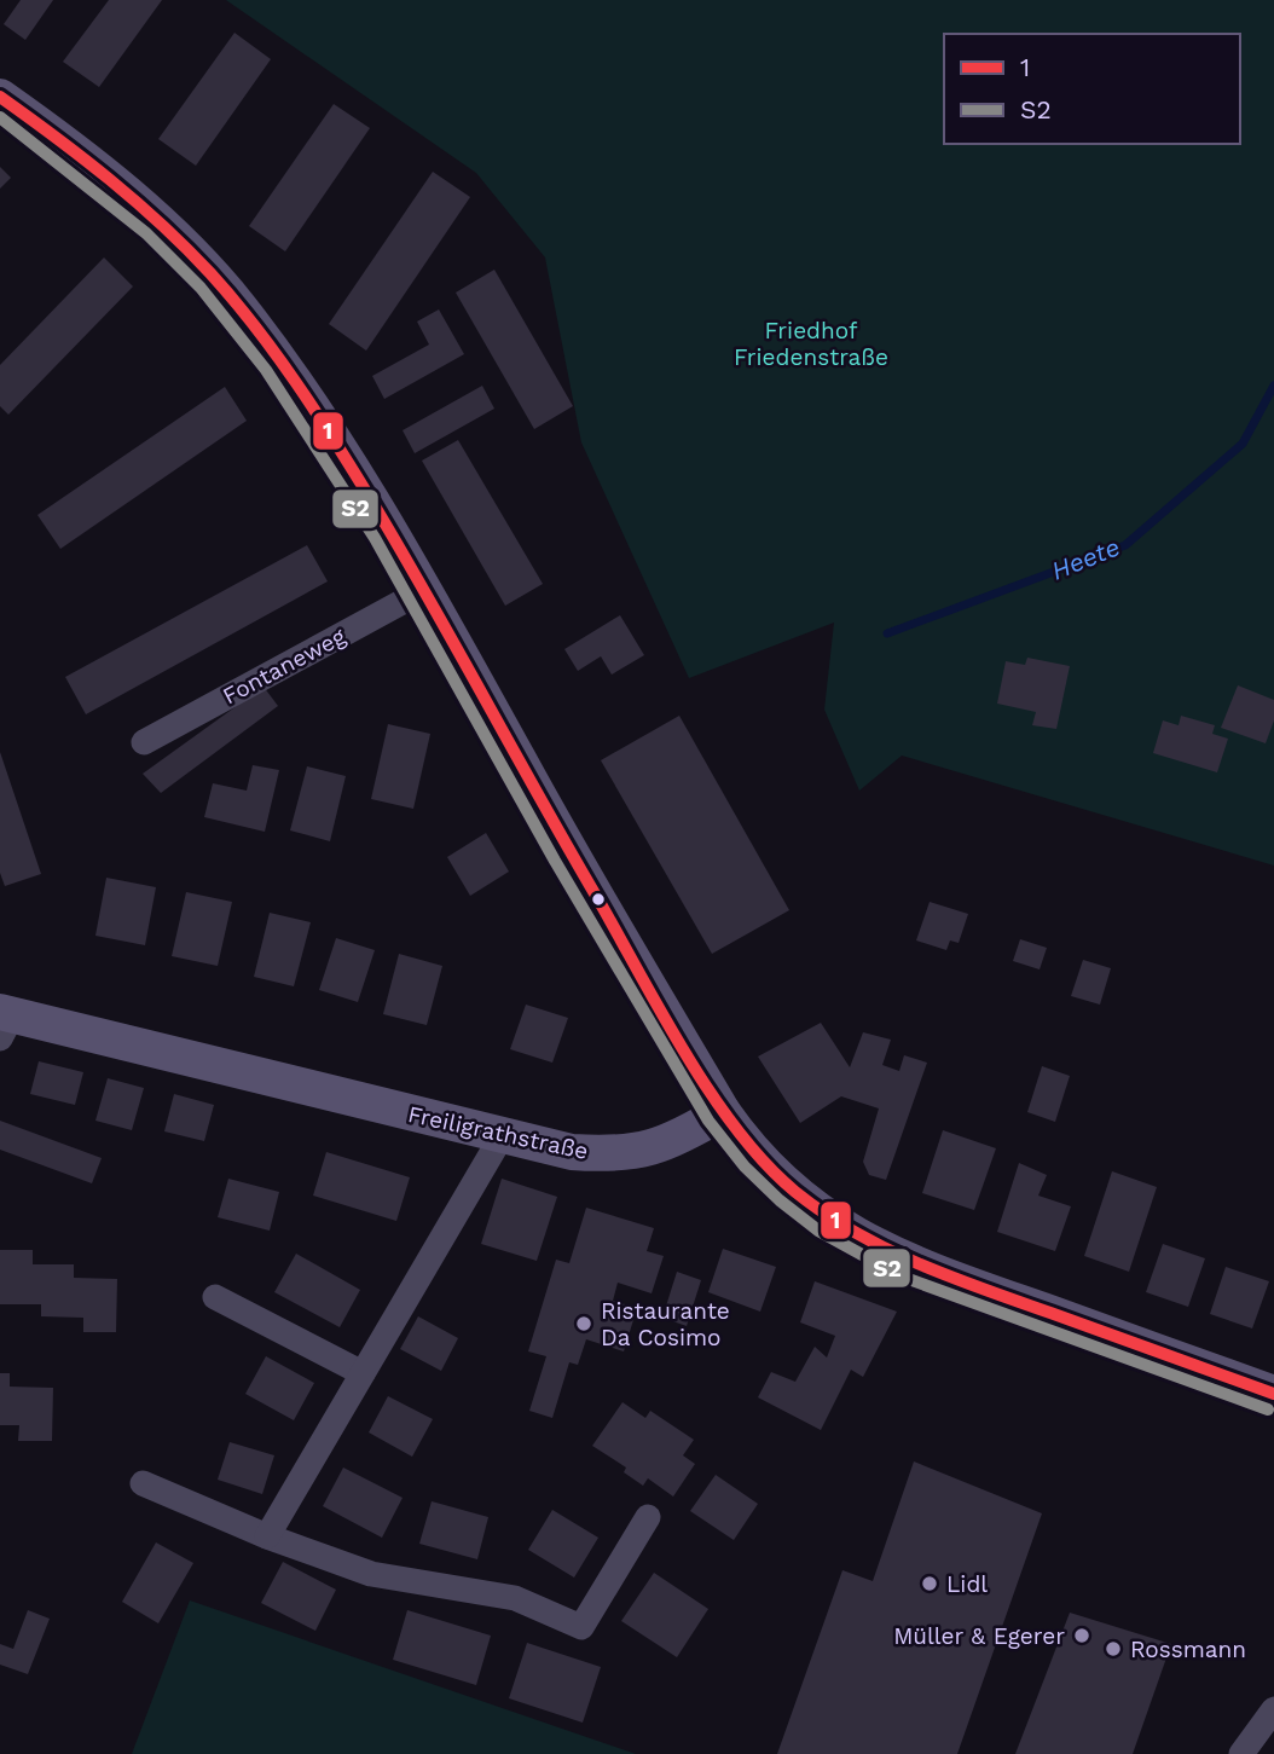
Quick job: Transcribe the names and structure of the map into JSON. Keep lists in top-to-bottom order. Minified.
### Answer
{"streets":{"main road":["Freiligrathstraße"],"street":["Fontaneweg"]},"water":["Heete"],"parks":["Friedhof Friedenstraße"],"places":["Ristaurante Da Cosimo","Lidl","Müller & Egerer","Rossmann"],"lines":["transit line 1","transit line S2"],"legend":["1","S2"]}
